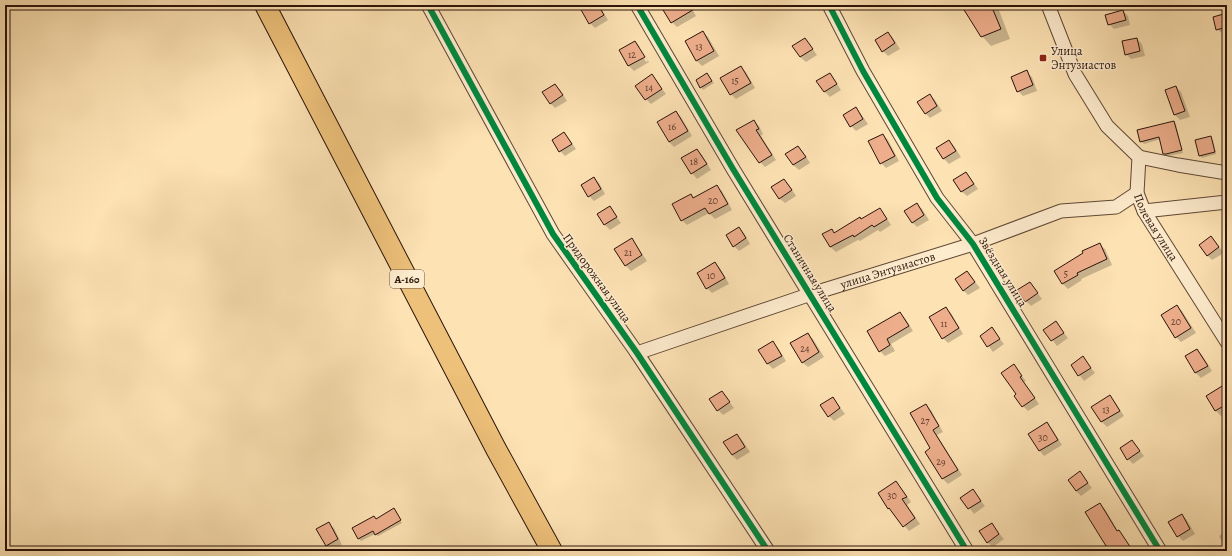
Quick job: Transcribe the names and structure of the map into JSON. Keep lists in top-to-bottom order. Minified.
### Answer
{"streets":{"highway":["А-160"],"street":["Полевая улица","улица Энтузиастов","Звёздная улица","Станичная улица","Придорожная улица"]},"crossings":[["Полевая улица","улица Энтузиастов"],["улица Энтузиастов","Звёздная улица"],["улица Энтузиастов","Станичная улица"],["улица Энтузиастов","Придорожная улица"]],"places":{"transit":["Улица Энтузиастов"]},"house_numbers":["13","12","15","14","16","18","20","21","5","10","20","11","24","13","27","30","29","30"]}
